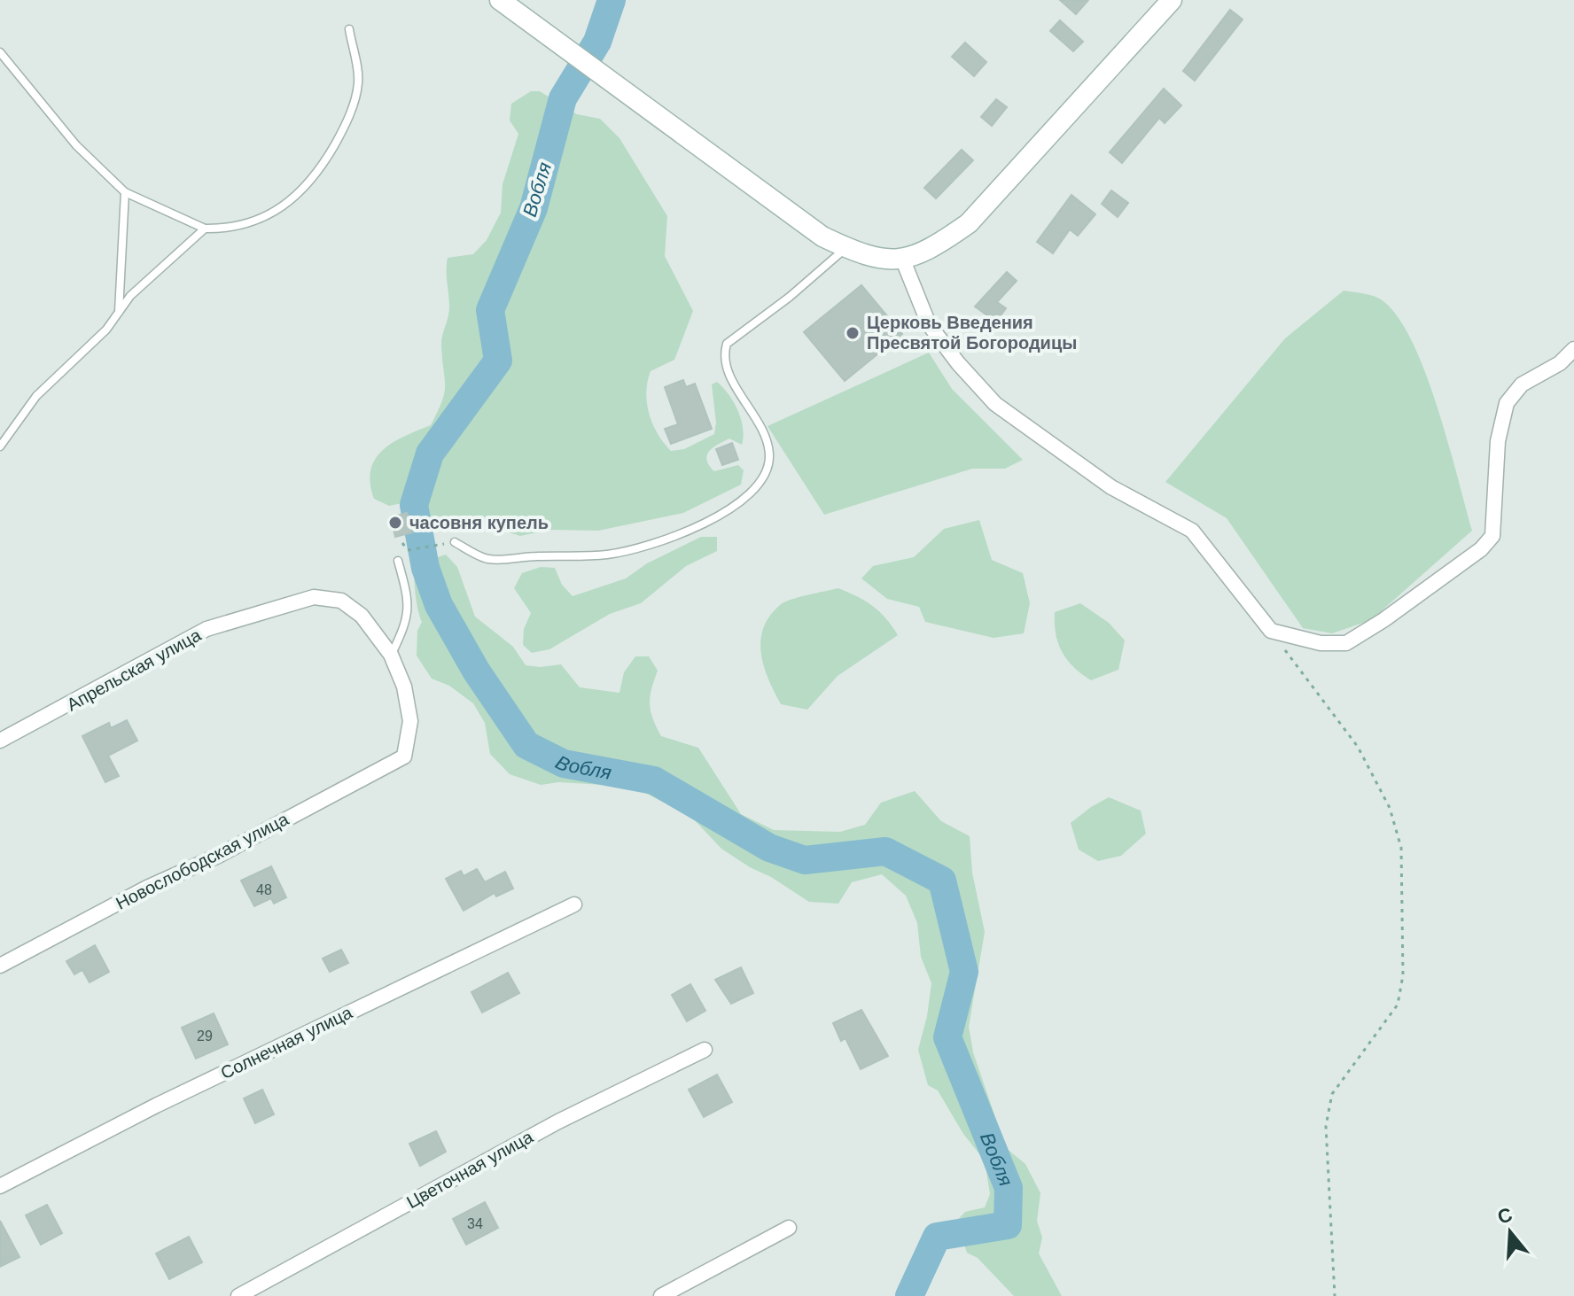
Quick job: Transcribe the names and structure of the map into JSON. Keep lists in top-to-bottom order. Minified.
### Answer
{"streets":{"street":["Апрельская улица","Новослободская улица","Солнечная улица","Цветочная улица"]},"crossings":[["Апрельская улица","Новослободская улица"]],"water":["Вобля"],"places":["Церковь Введения Пресвятой Богородицы","часовня купель"],"house_numbers":["48","29","34"],"north":"top"}
